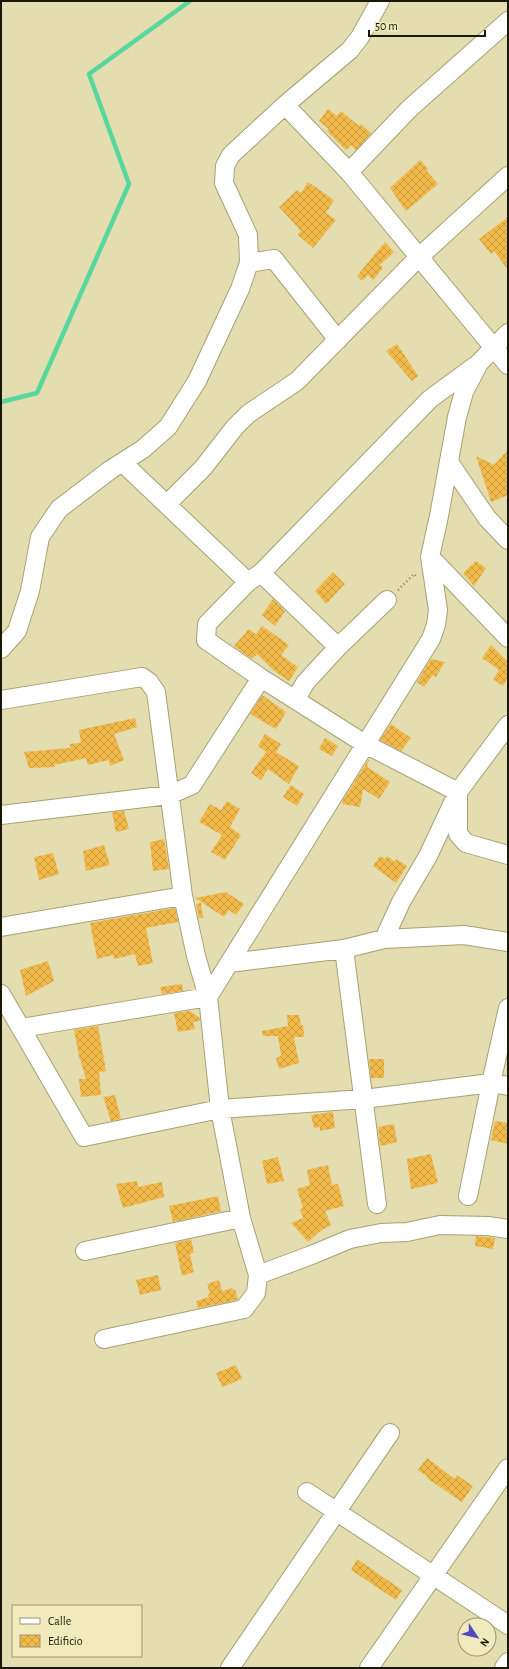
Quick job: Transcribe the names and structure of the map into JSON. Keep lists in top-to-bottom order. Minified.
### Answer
{"legend":["Calle","Edificio"],"scale_bar":"50 m","north":"bottom right"}
